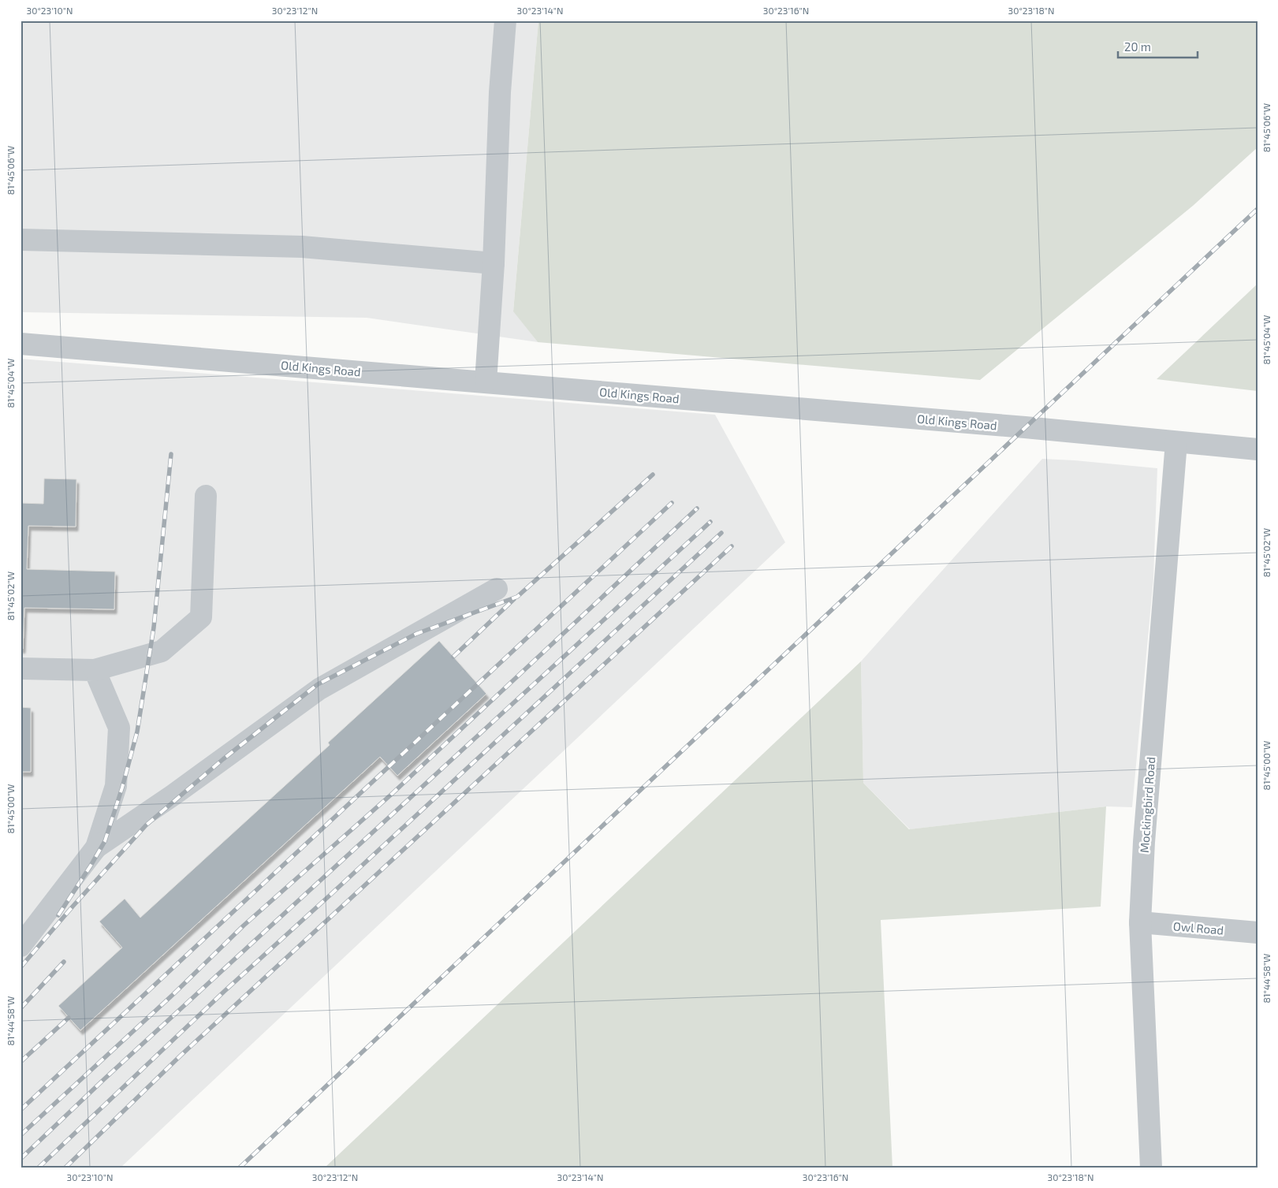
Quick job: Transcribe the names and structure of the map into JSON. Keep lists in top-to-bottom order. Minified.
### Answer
{"streets":{"street":["Old Kings Road","Mockingbird Road","Owl Road"]},"crossings":[["Old Kings Road","Mockingbird Road"],["Mockingbird Road","Owl Road"]],"scale_bar":"20 m","coordinates":["30°23'10\"N","30°23'12\"N","30°23'14\"N","30°23'16\"N","30°23'18\"N","81°45'06\"W","81°45'04\"W","81°45'02\"W","81°45'00\"W","81°44'58\"W"]}
